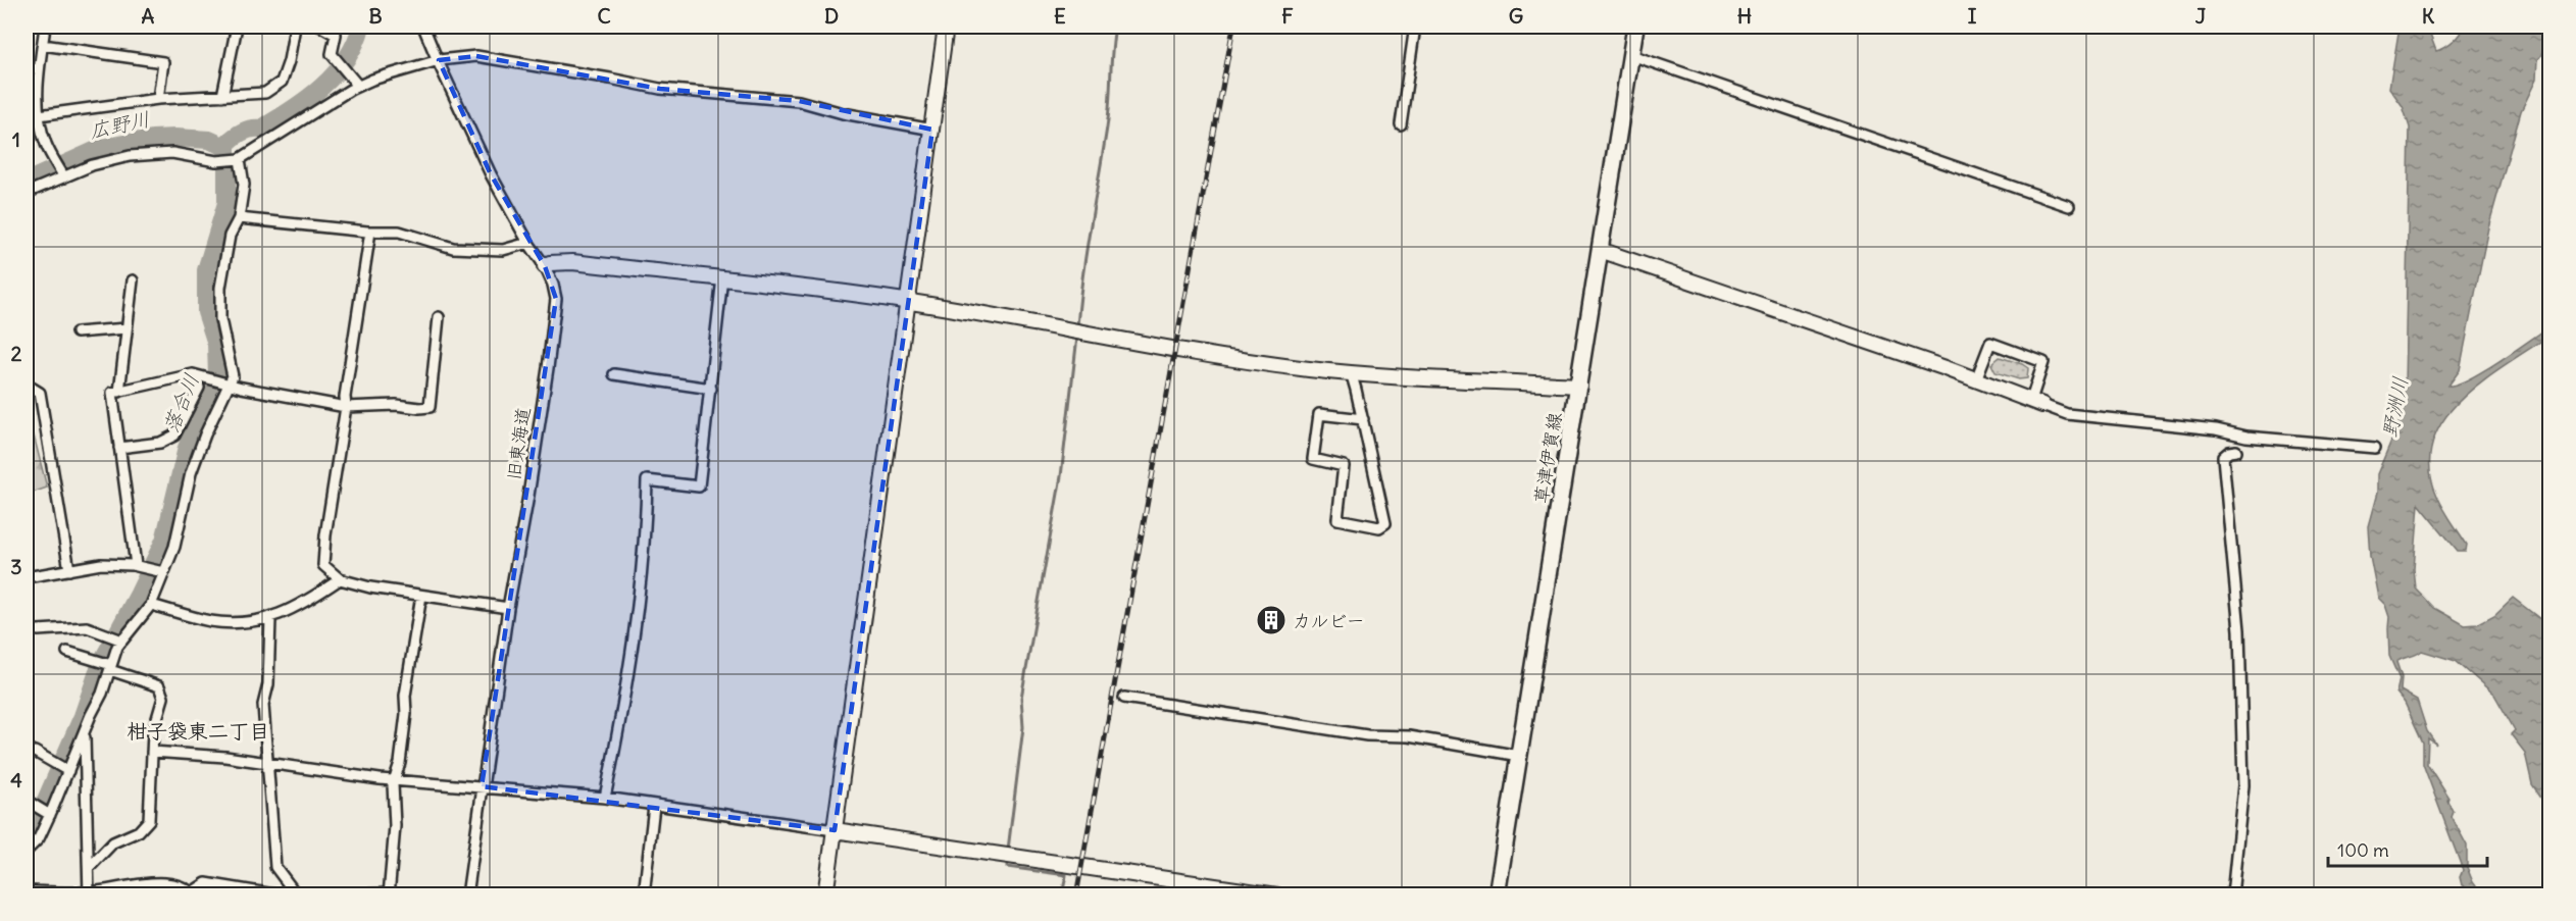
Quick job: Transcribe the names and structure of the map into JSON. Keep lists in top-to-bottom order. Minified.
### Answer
{"streets":{"main road":["草津伊賀線"],"street":["旧東海道"]},"districts":["柑子袋東二丁目"],"water":["広野川","落合川","野洲川"],"places":{"building":["カルビー"]},"scale_bar":"100 m","grid":{"columns":["A","B","C","D","E","F","G","H","I","J","K"],"rows":["1","2","3","4"]}}
